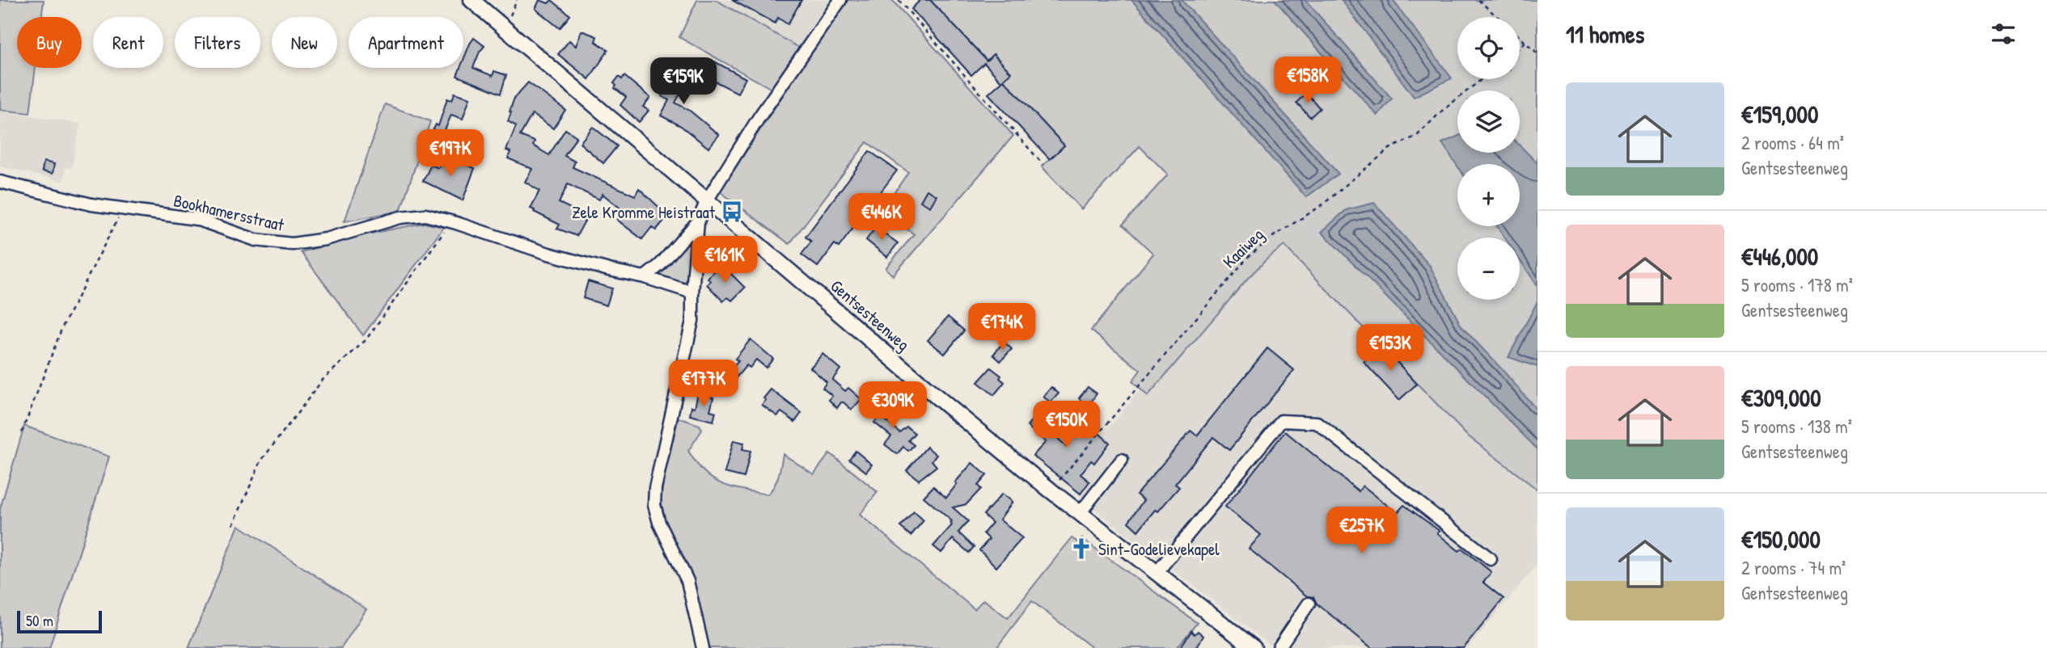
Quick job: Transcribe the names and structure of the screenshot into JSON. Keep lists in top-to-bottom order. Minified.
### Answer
{"streets":{"main road":["Gentsesteenweg"],"street":["Bookhamersstraat"],"path":["Kaaiweg"]},"crossings":[["Kaaiweg","Gentsesteenweg"]],"places":{"bus stop":["Zele Kromme Heistraat"],"church":["Sint-Godelievekapel"]},"scale_bar":"50 m","page":{"heading":"11 homes","map_buttons":["+","−"],"chip":["Buy","Rent","Filters","New","Apartment"],"price":["€158K","€159K","€197K","€446K","€161K","€174K","€153K","€177K","€309K","€150K","€257K"],"list":[{"name":"€159,000","note":"2 rooms · 64 m² · Gentsesteenweg"},{"name":"€446,000","note":"5 rooms · 178 m² · Gentsesteenweg"},{"name":"€309,000","note":"5 rooms · 138 m² · Gentsesteenweg"},{"name":"€150,000","note":"2 rooms · 74 m² · Gentsesteenweg"}],"scale":"50 m"}}
